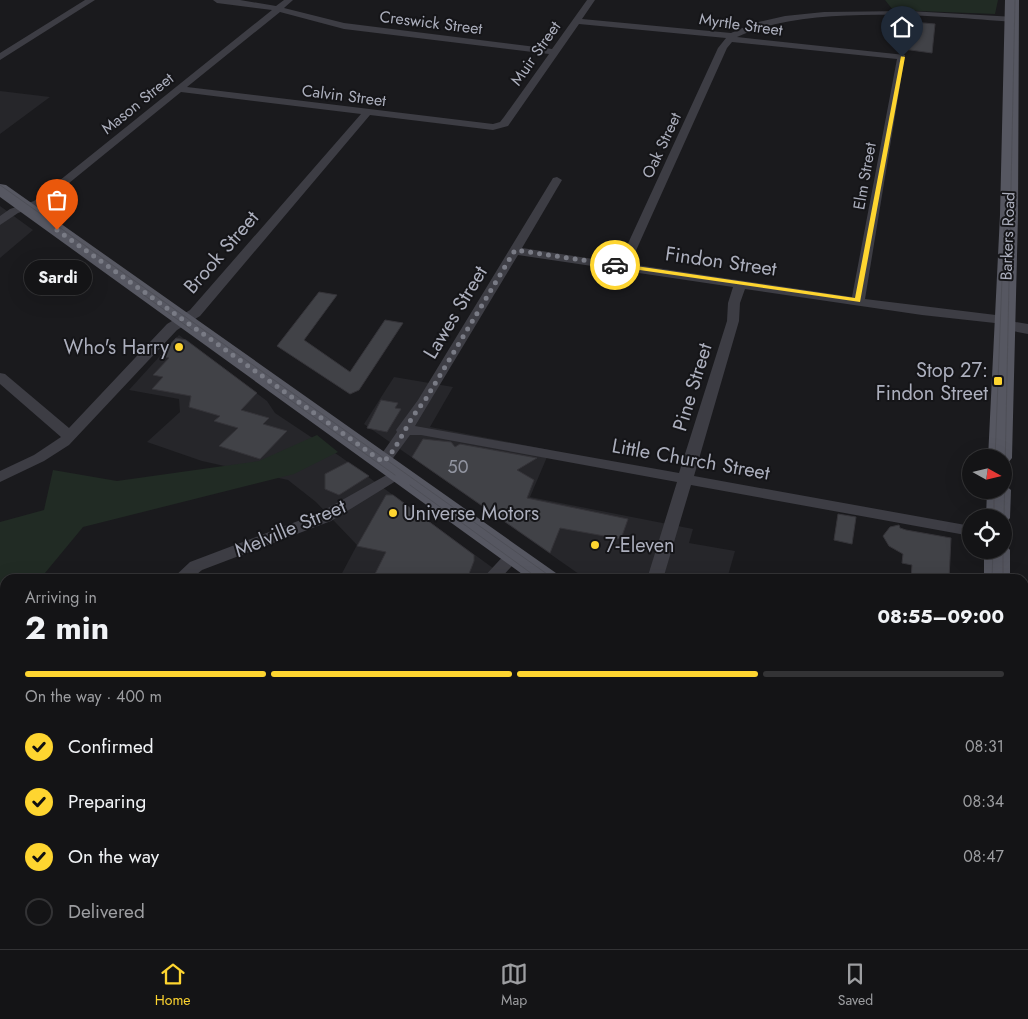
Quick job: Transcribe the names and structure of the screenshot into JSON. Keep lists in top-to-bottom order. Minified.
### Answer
{"streets":{"main road":["Barkers Road"],"street":["Creswick Street","Myrtle Street","Muir Street","Calvin Street","Mason Street","Oak Street","Elm Street","Brook Street","Findon Street","Lawes Street","Pine Street","Little Church Street","Melville Street"]},"crossings":[["Creswick Street","Muir Street"],["Creswick Street","Mason Street"],["Myrtle Street","Muir Street"],["Myrtle Street","Oak Street"],["Myrtle Street","Elm Street"],["Muir Street","Calvin Street"],["Calvin Street","Mason Street"],["Calvin Street","Brook Street"],["Oak Street","Findon Street"],["Elm Street","Findon Street"],["Barkers Road","Findon Street"],["Findon Street","Lawes Street"],["Findon Street","Pine Street"],["Lawes Street","Little Church Street"],["Lawes Street","Melville Street"],["Pine Street","Little Church Street"]],"places":{"other":["Sardi","Who's Harry","Universe Motors","7-Eleven"],"transit":["Stop 27: Findon Street"]},"house_numbers":["50"],"north":"right","page":{"bubble":"Sardi","heading":["2 min","Arriving in","08:55–09:00"],"bar":"On the way · 400 m","list":[["Confirmed","08:31"],["Preparing","08:34"],["On the way","08:47"],"Delivered"],"tabs":["Home","Map","Saved"]}}
